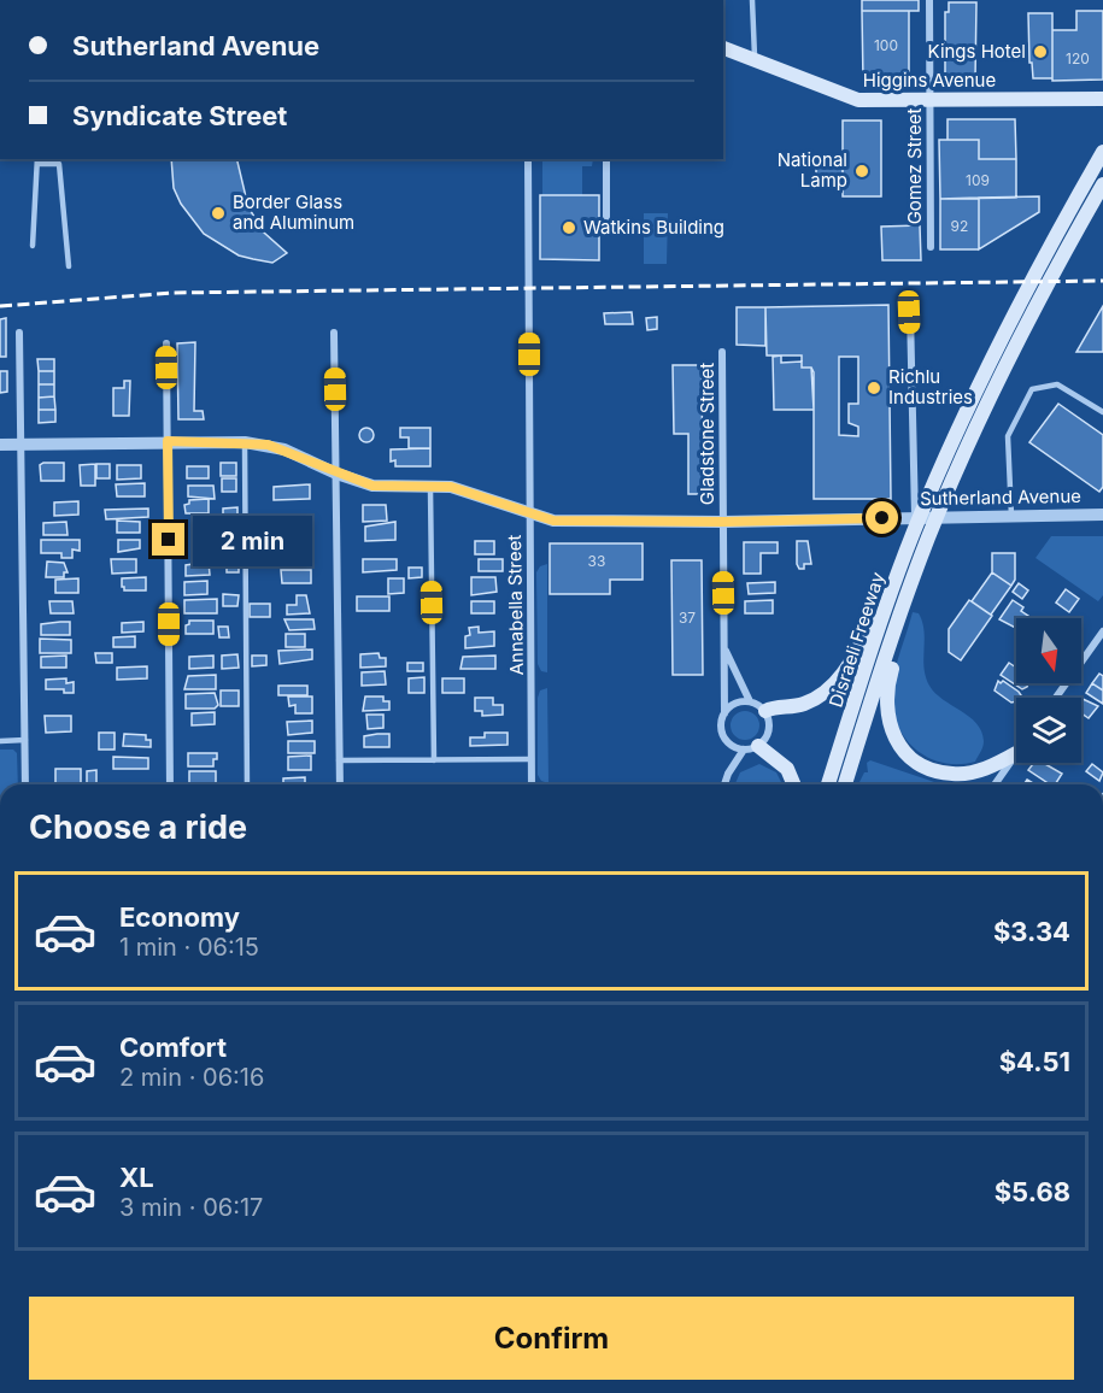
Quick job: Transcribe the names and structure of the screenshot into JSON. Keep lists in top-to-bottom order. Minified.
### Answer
{"streets":{"main road":["Higgins Avenue","Disraeli Freeway"],"street":["Gomez Street","Gladstone Street","Sutherland Avenue","Annabella Street"]},"crossings":[["Higgins Avenue","Gomez Street"],["Gladstone Street","Sutherland Avenue"],["Sutherland Avenue","Annabella Street"]],"places":["Kings Hotel","National Lamp","Border Glass and Aluminum","Watkins Building","Richlu Industries"],"house_numbers":["100","120","109","92","33","37"],"north":"bottom","page":{"banner":["Sutherland Avenue","Syndicate Street"],"bubble":"2 min","heading":"Choose a ride","list":[{"name":"Economy","note":"1 min · 06:15","value":"$3.34"},{"name":"Comfort","note":"2 min · 06:16","value":"$4.51"},{"name":"XL","note":"3 min · 06:17","value":"$5.68"}],"buttons":"Confirm"}}
